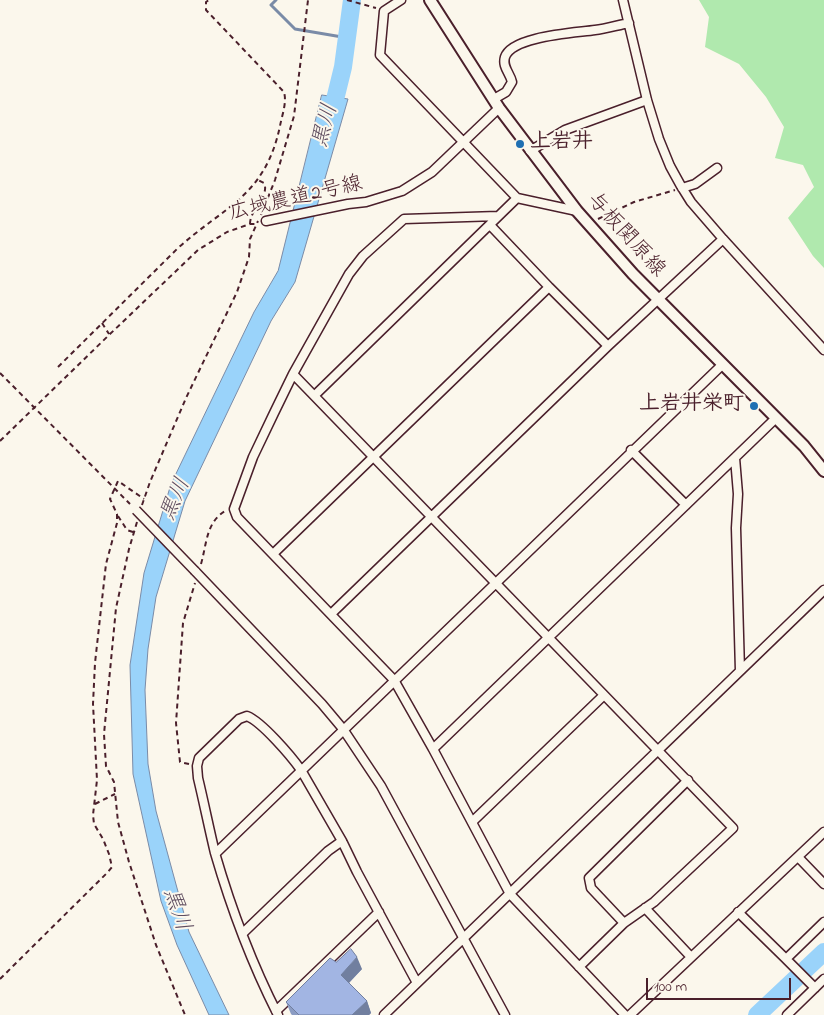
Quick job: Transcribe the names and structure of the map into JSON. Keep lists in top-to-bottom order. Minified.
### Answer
{"streets":{"main road":["与板関原線"],"street":["広域農道2号線"]},"crossings":[["広域農道2号線","与板関原線"]],"water":["黒川"],"places":["上岩井","上岩井栄町"],"scale_bar":"100 m"}
